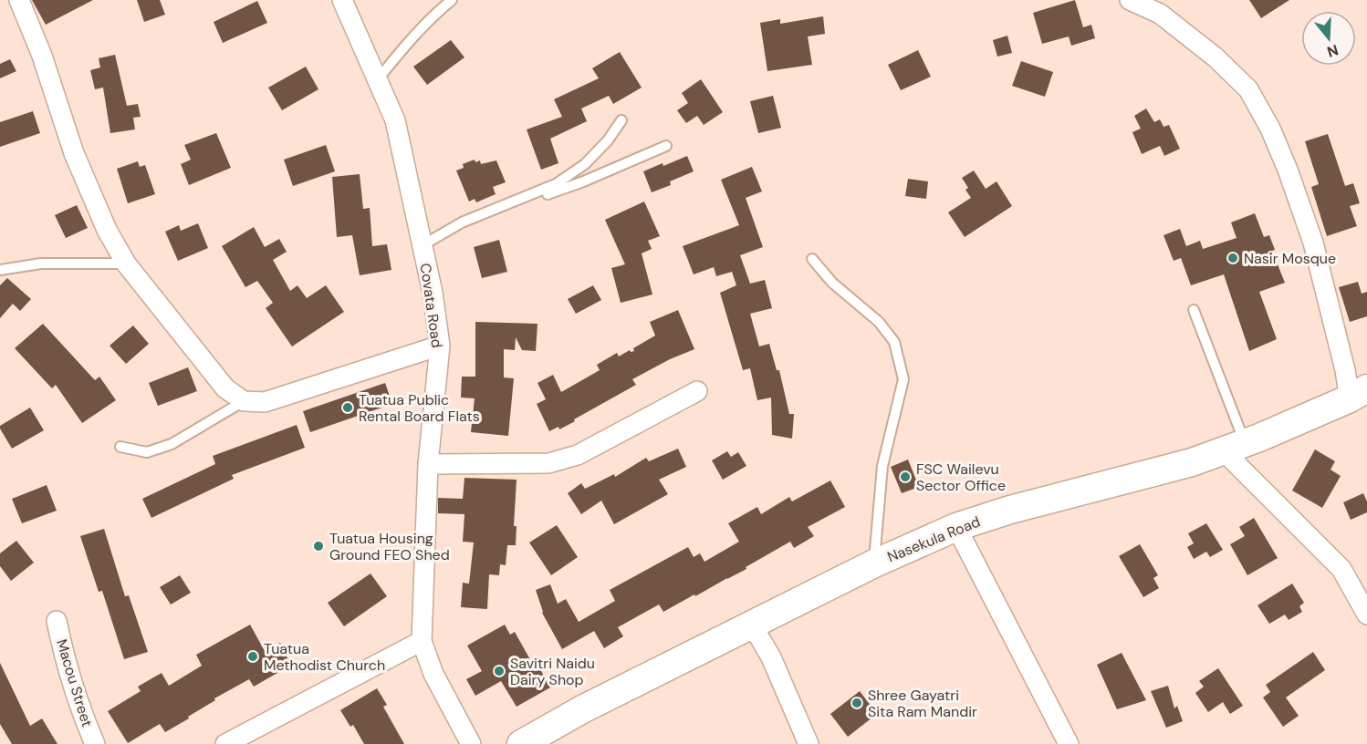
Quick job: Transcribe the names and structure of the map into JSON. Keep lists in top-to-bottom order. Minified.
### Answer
{"streets":{"main road":["Nasekula Road"],"street":["Covata Road","Macou Street"]},"places":["Nasir Mosque","Tuatua Public Rental Board Flats","FSC Wailevu Sector Office","Tuatua Housing Ground FEO Shed","Tuatua Methodist Church","Savitri Naidu Dairy Shop","Shree Gayatri Sita Ram Mandir"],"north":"bottom"}
